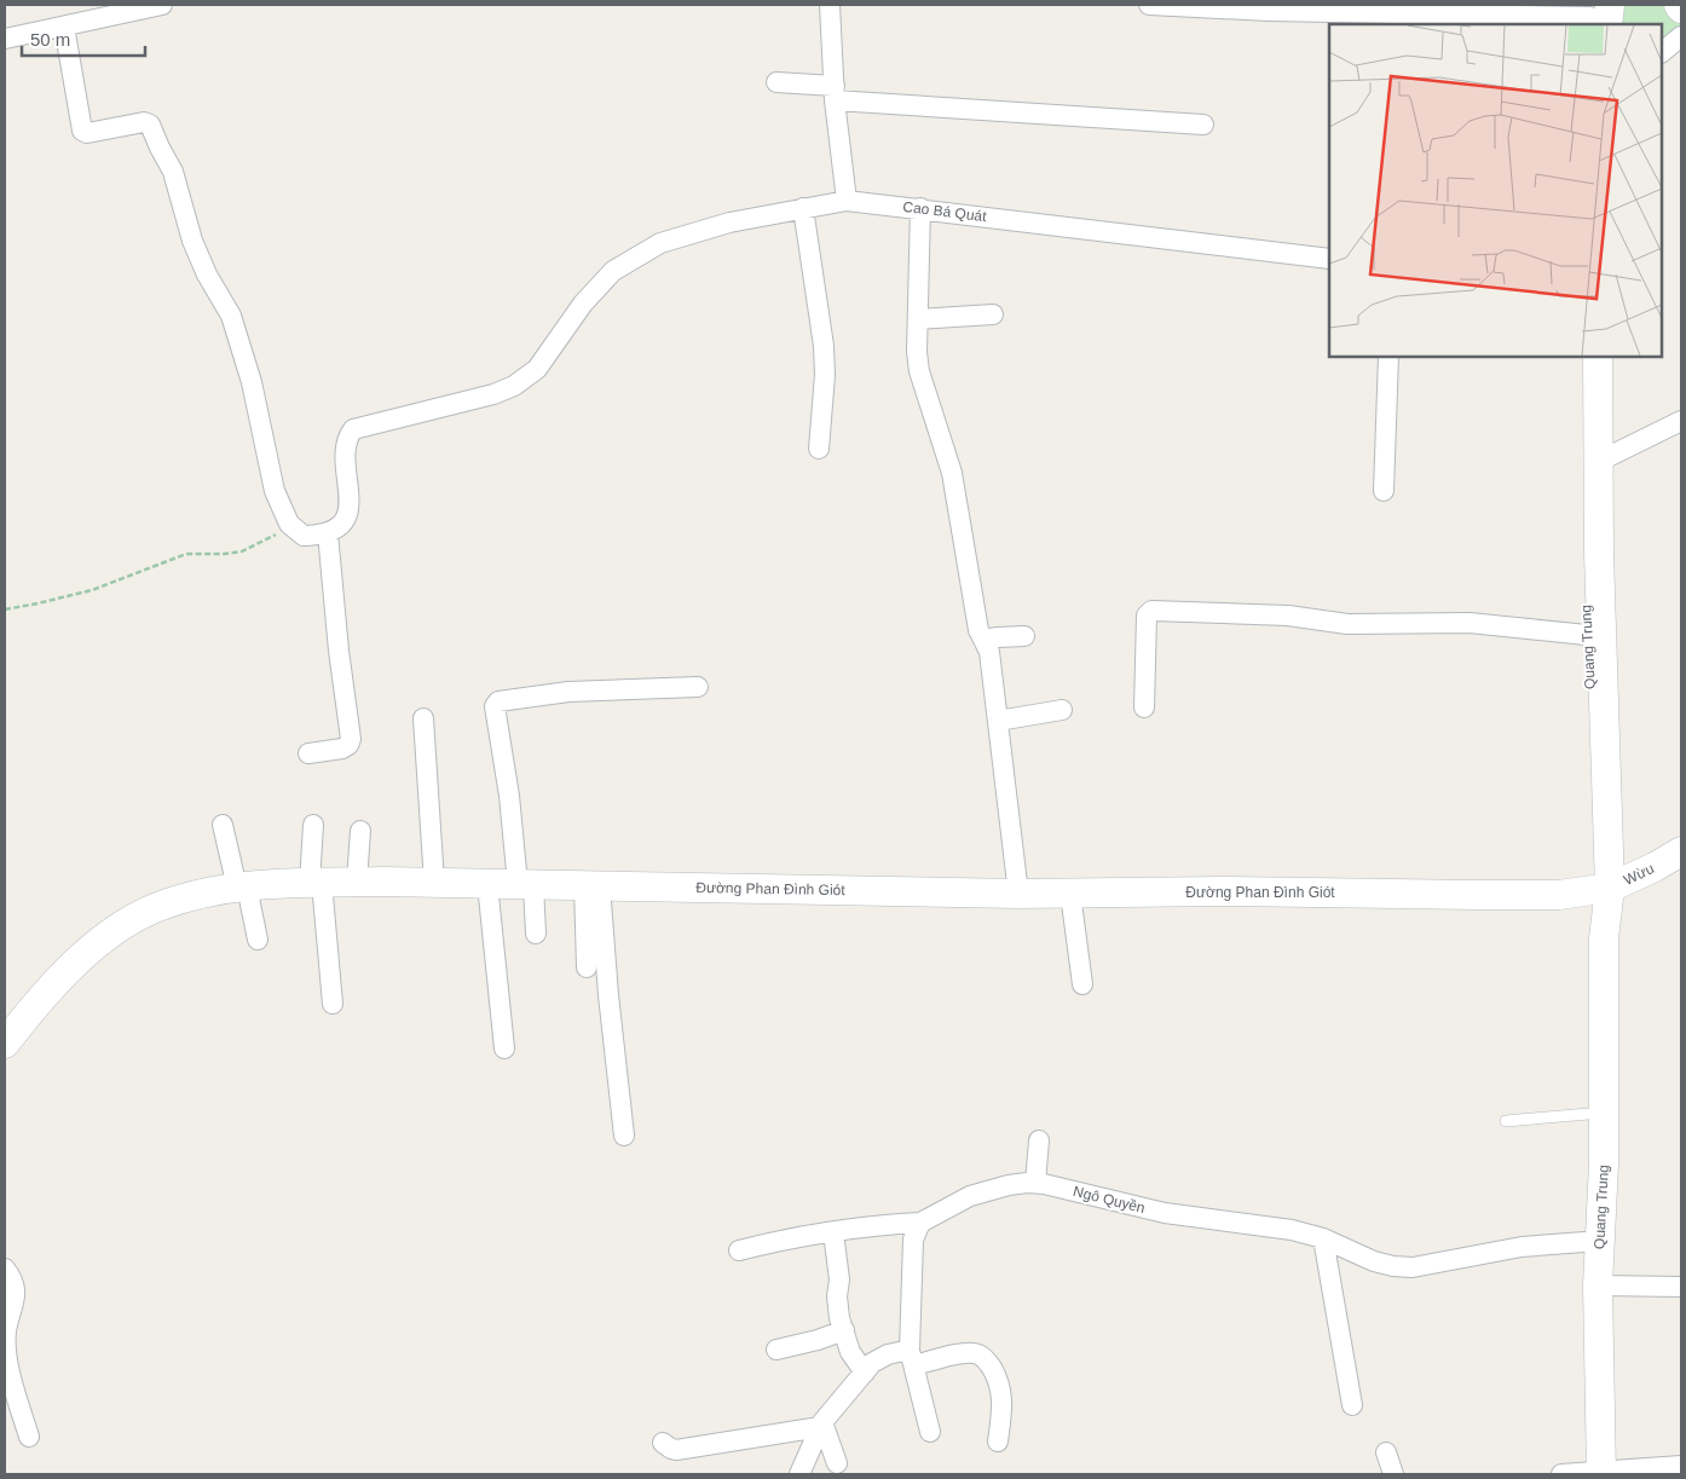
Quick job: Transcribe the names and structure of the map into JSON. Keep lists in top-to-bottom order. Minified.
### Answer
{"streets":{"main road":["Quang Trung","Wừu","Đường Phan Đình Giót"],"street":["Cao Bá Quát","Ngô Quyền"]},"crossings":[["Quang Trung","Wừu"],["Quang Trung","Đường Phan Đình Giót"],["Quang Trung","Ngô Quyền"],["Wừu","Đường Phan Đình Giót"]],"scale_bar":"50 m"}
